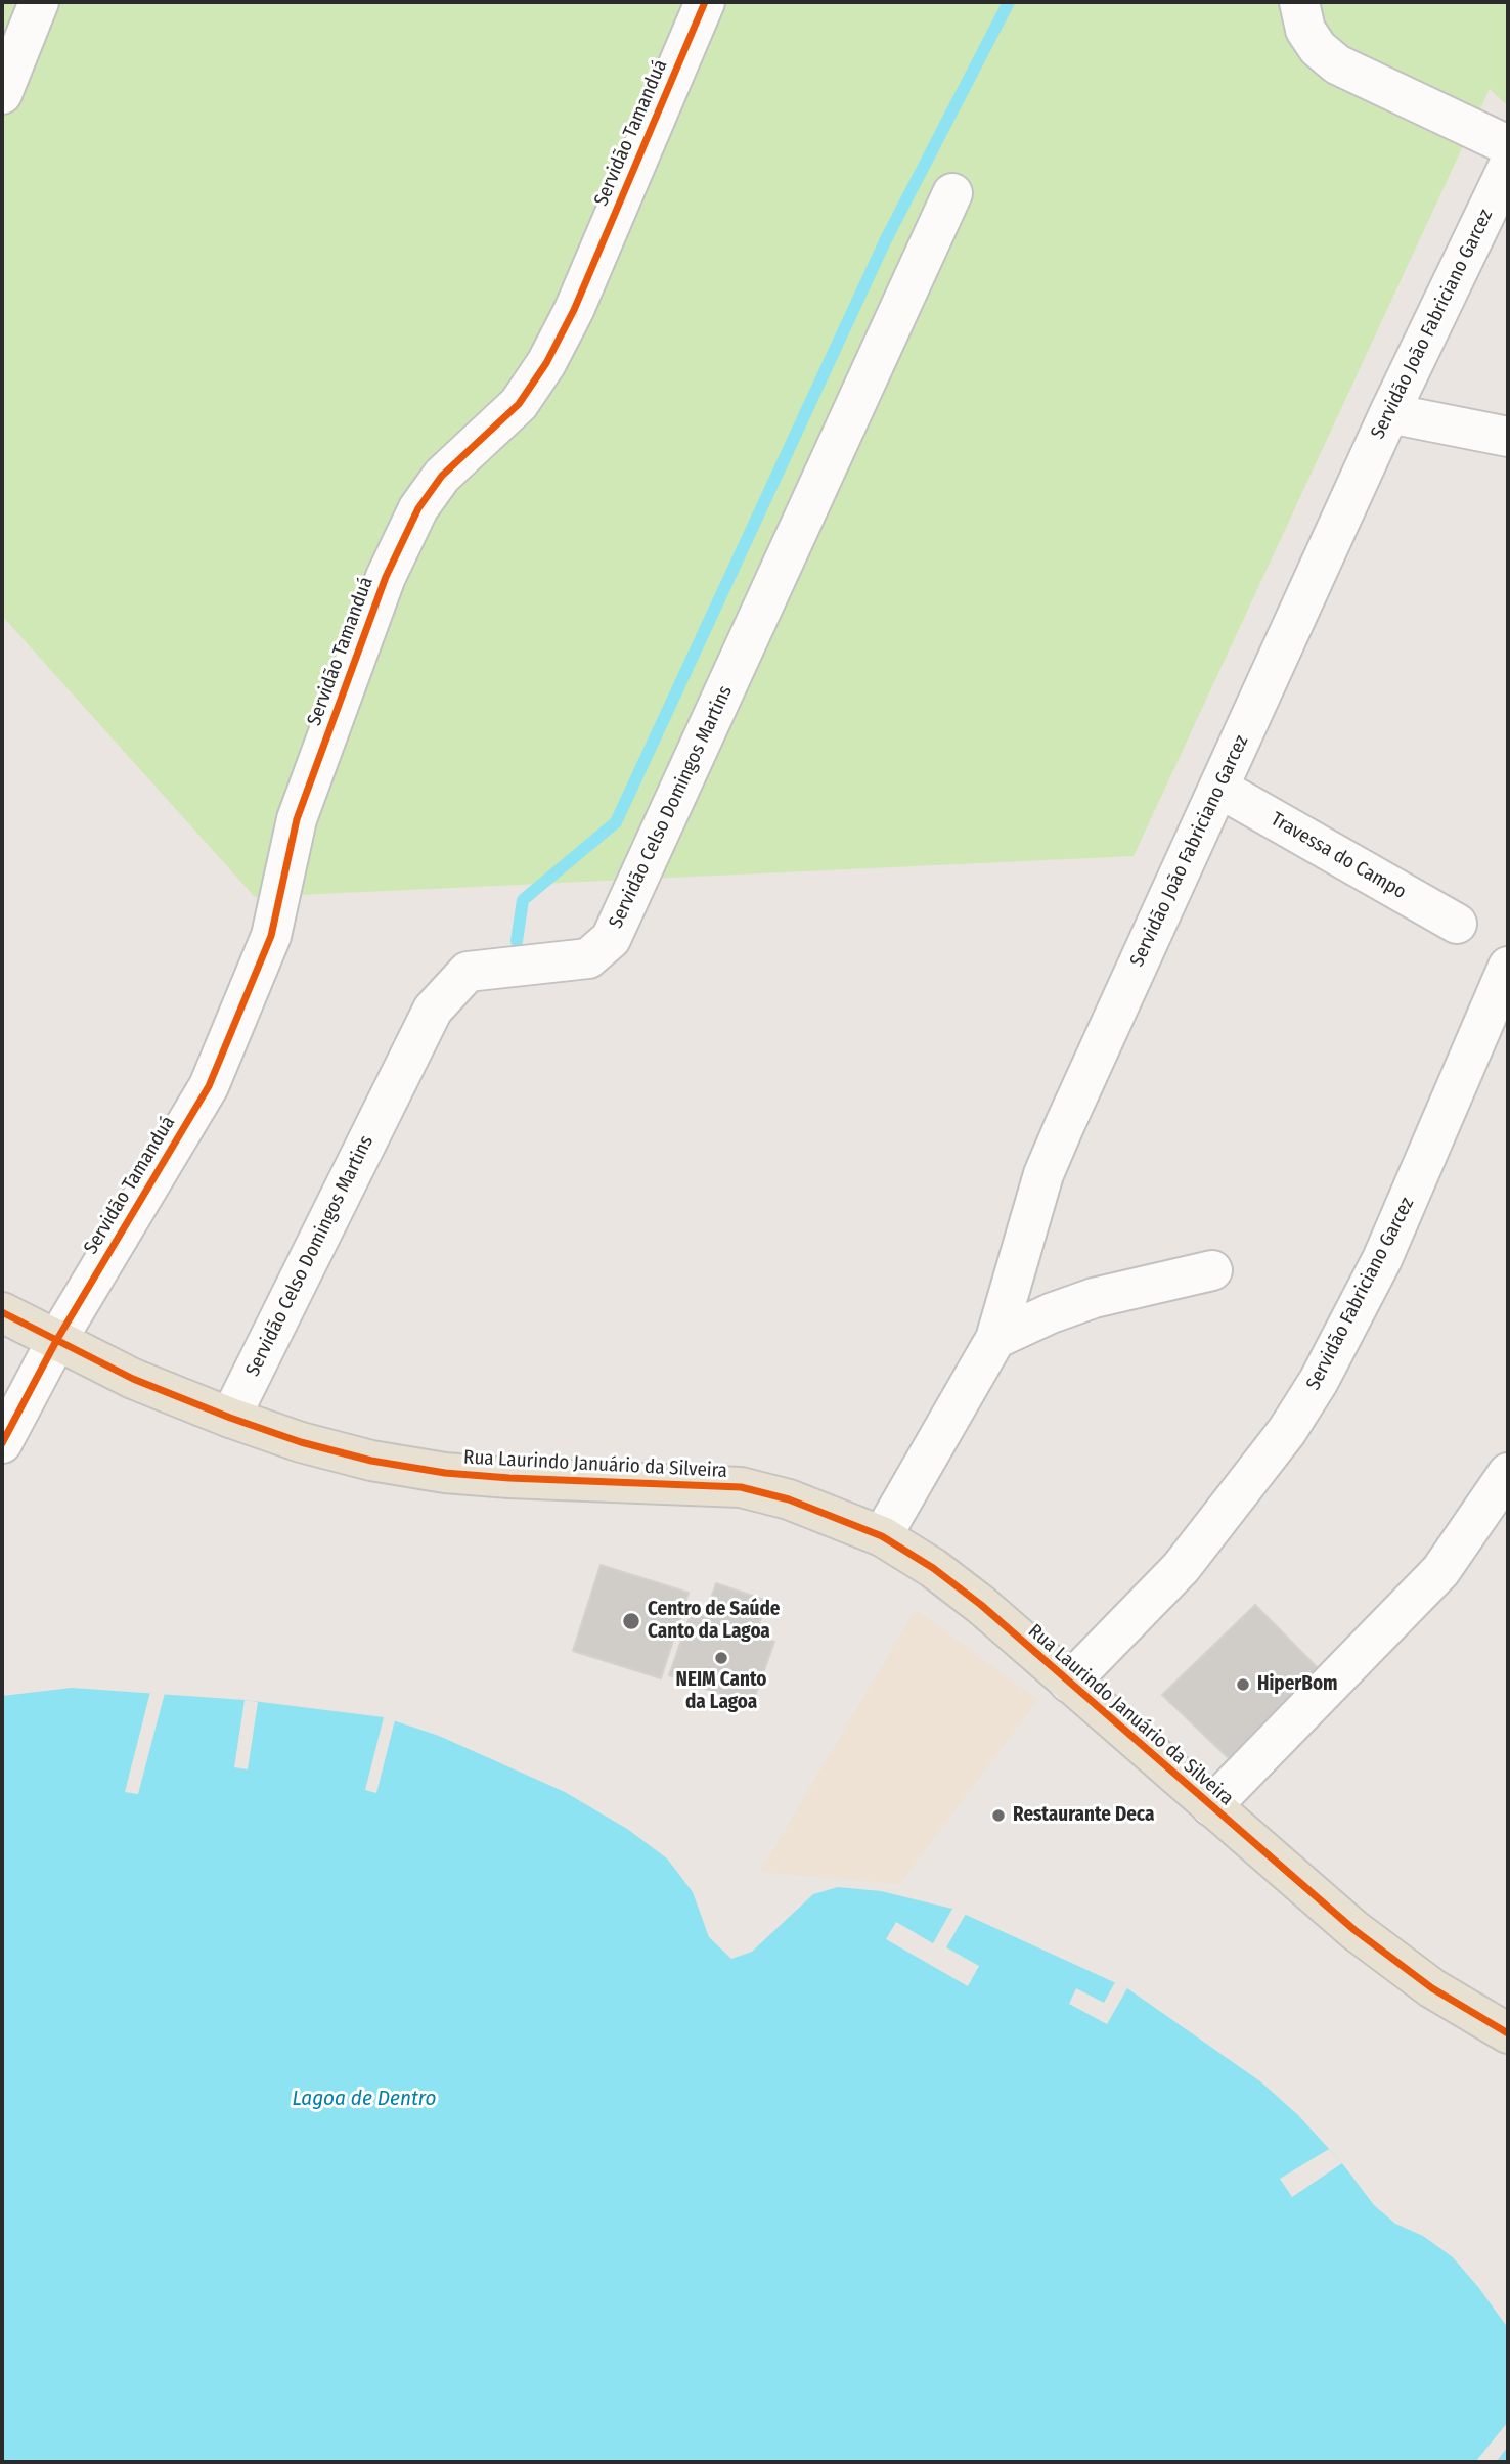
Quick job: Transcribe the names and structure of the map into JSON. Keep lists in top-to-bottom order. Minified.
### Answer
{"streets":{"main road":["Rua Laurindo Januário da Silveira"],"street":["Servidão Tamanduá","Servidão João Fabriciano Garcez","Servidão Celso Domingos Martins","Travessa do Campo","Servidão Fabriciano Garcez"]},"crossings":[["Servidão Tamanduá","Rua Laurindo Januário da Silveira"],["Servidão João Fabriciano Garcez","Travessa do Campo"],["Servidão João Fabriciano Garcez","Rua Laurindo Januário da Silveira"],["Servidão Celso Domingos Martins","Rua Laurindo Januário da Silveira"],["Servidão Fabriciano Garcez","Rua Laurindo Januário da Silveira"]],"water":["Lagoa de Dentro"],"places":["Centro de Saúde Canto da Lagoa","NEIM Canto da Lagoa","HiperBom","Restaurante Deca"]}
